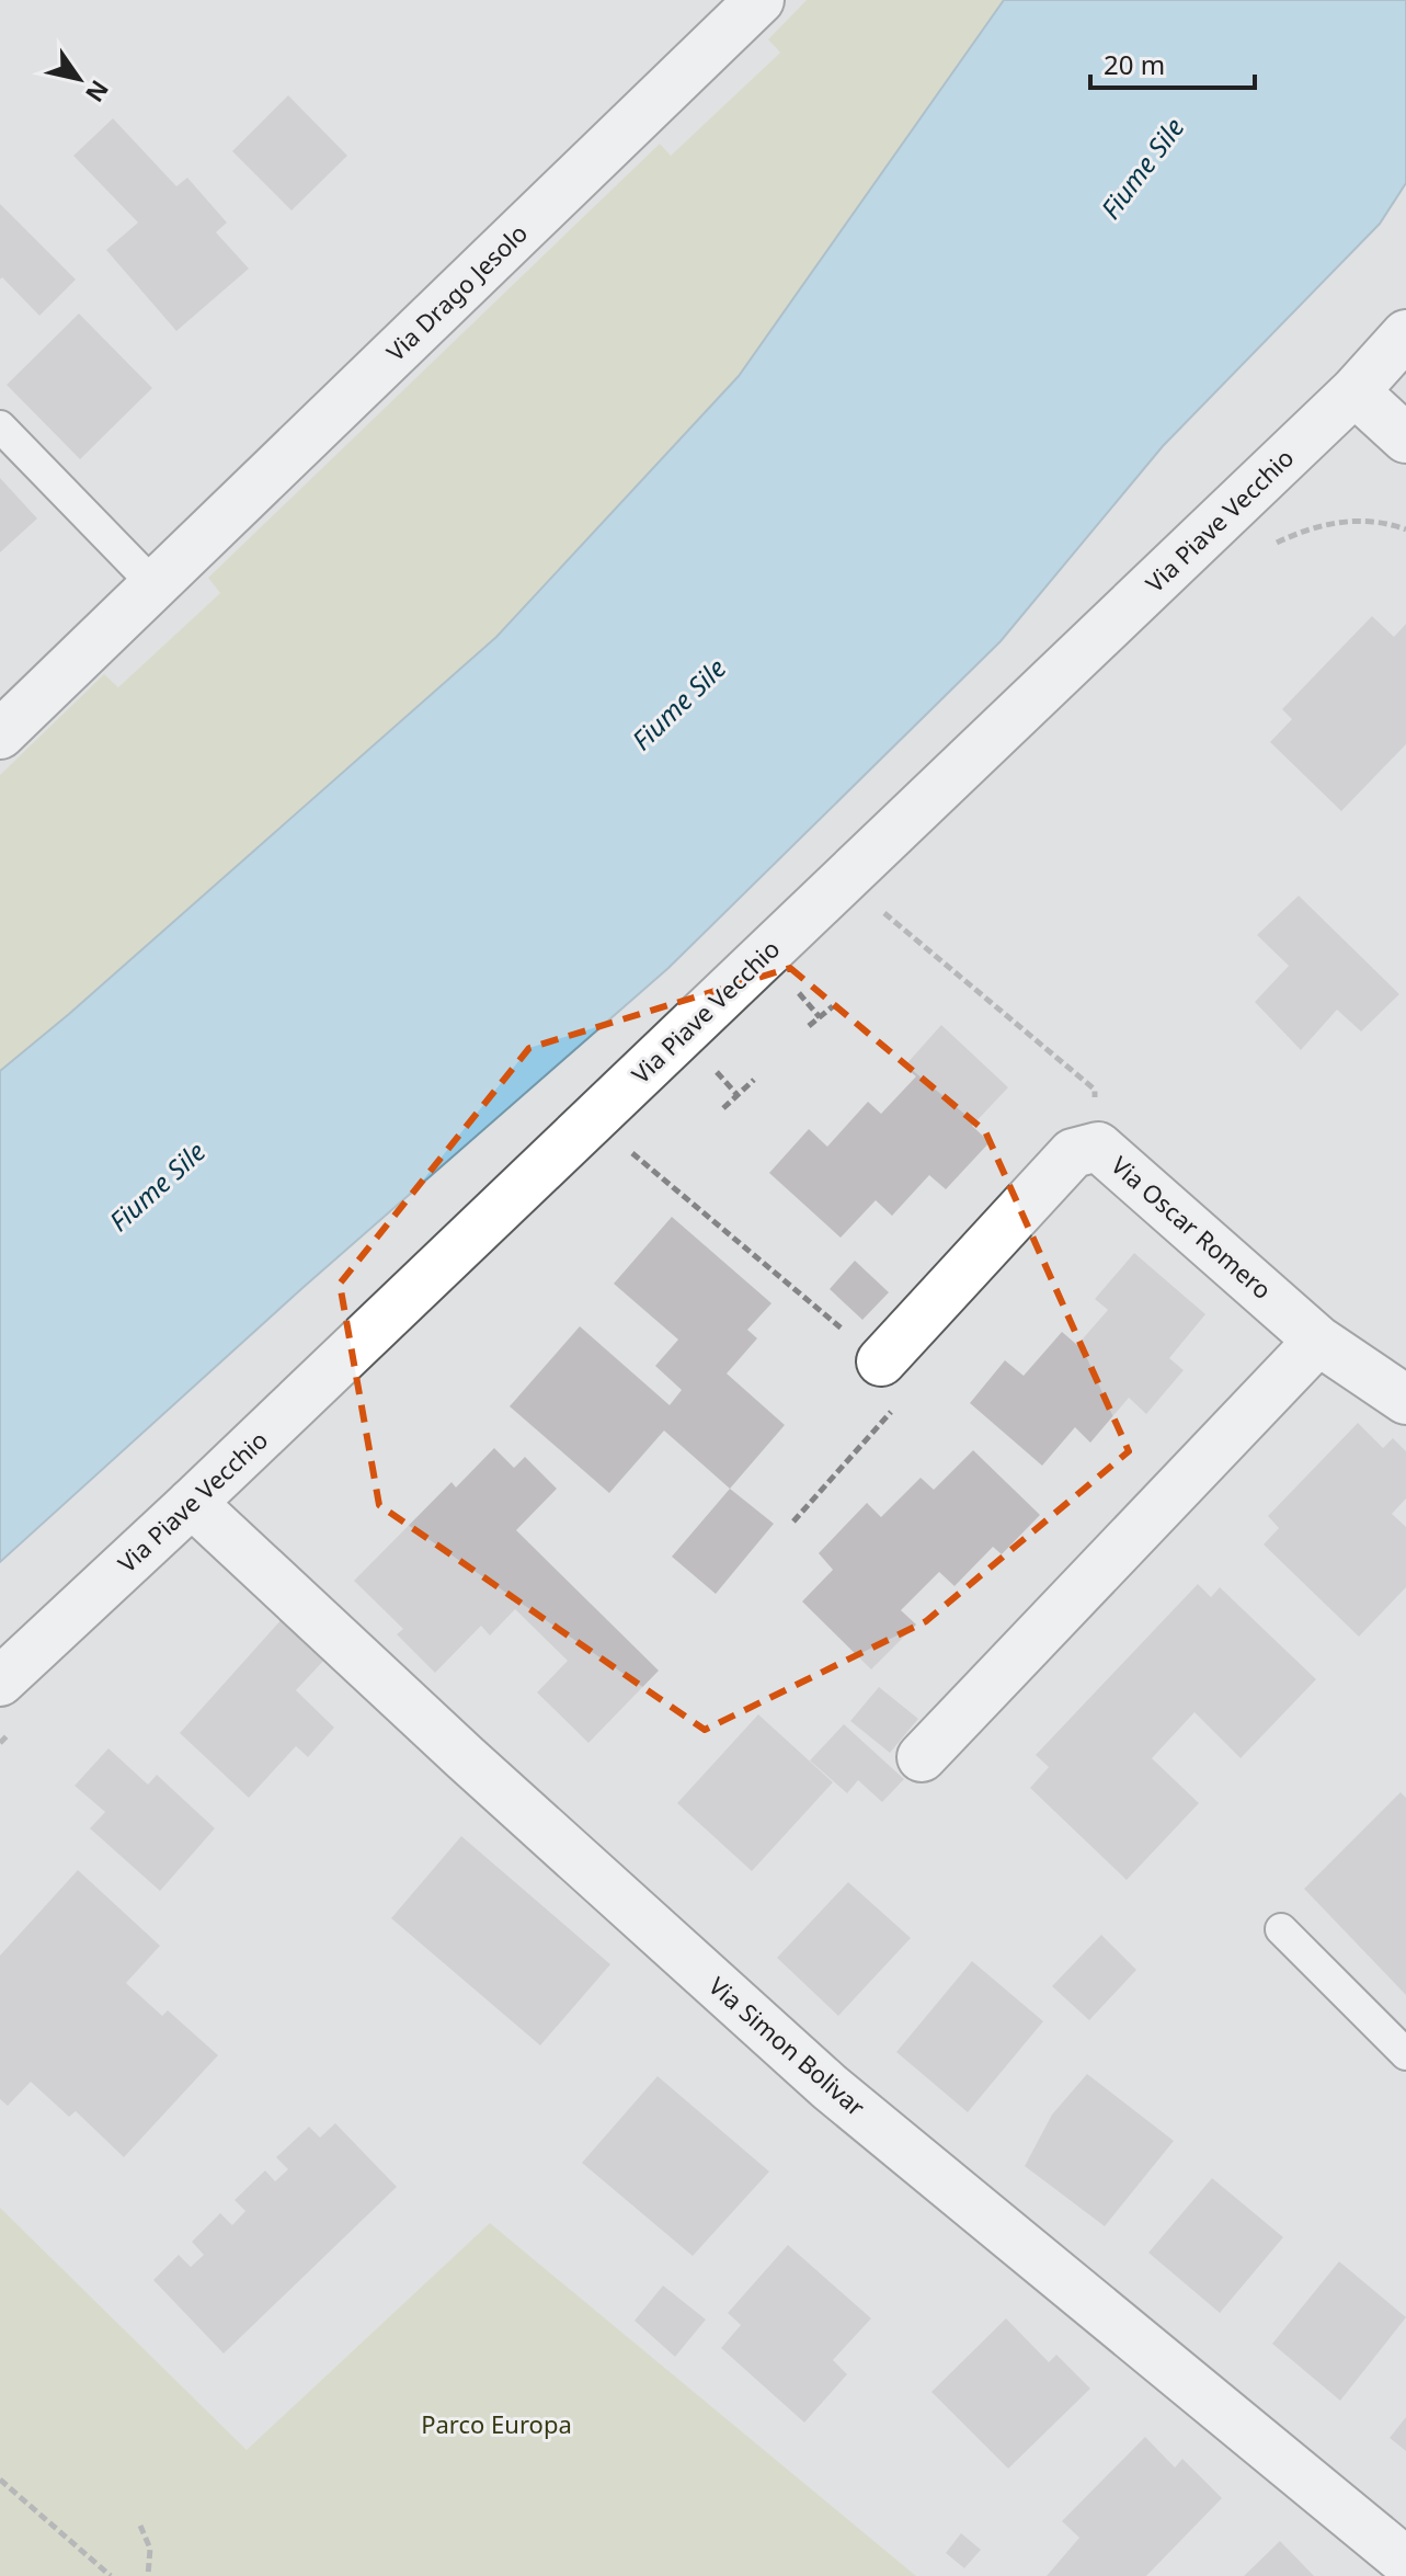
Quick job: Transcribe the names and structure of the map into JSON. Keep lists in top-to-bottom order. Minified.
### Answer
{"streets":{"street":["Via Drago Jesolo","Via Piave Vecchio","Via Oscar Romero","Via Simon Bolivar"]},"crossings":[["Via Piave Vecchio","Via Simon Bolivar"]],"water":["Fiume Sile"],"parks":["Parco Europa"],"scale_bar":"20 m","north":"bottom right"}
